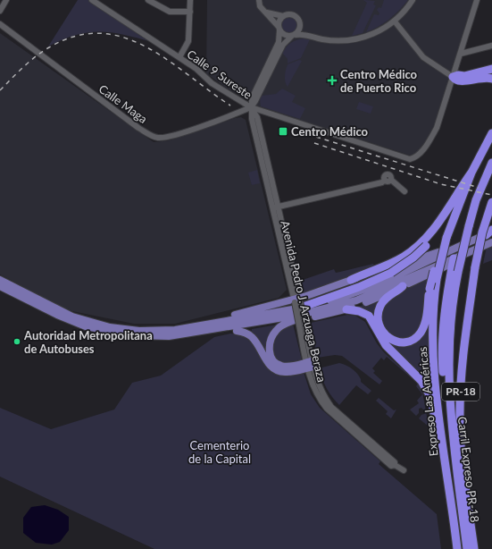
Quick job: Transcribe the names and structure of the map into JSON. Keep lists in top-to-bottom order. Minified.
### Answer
{"streets":{"highway":["PR-18","Expreso Las Américas","Carril Expreso PR-18"],"street":["Calle 9 Sureste","Calle Maga","Avenida Pedro J. Arzuaga Beraza"]},"crossings":[["Calle 9 Sureste","Calle Maga"],["Calle 9 Sureste","Avenida Pedro J. Arzuaga Beraza"],["Calle Maga","Avenida Pedro J. Arzuaga Beraza"]],"parks":["Cementerio de la Capital"],"places":{"health":["Centro Médico de Puerto Rico"],"transit":["Centro Médico"],"other":["Autoridad Metropolitana de Autobuses"]}}
